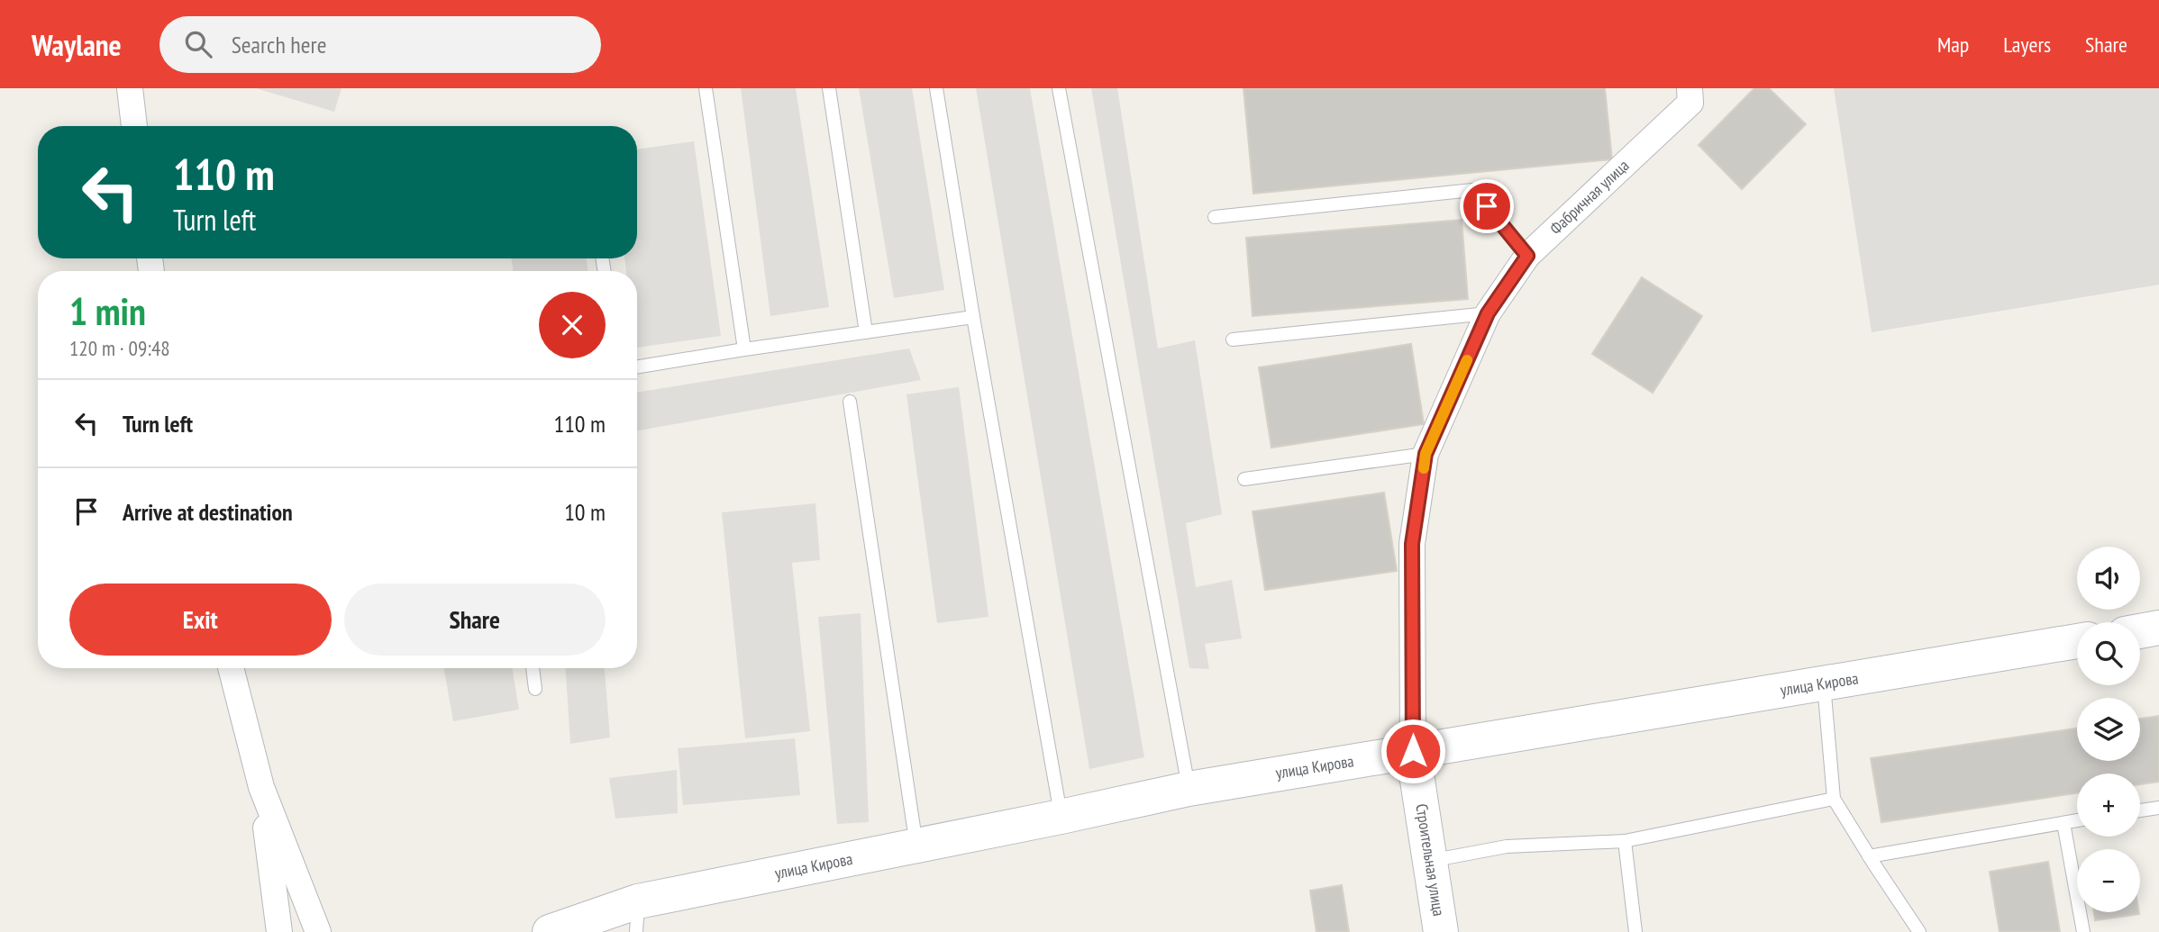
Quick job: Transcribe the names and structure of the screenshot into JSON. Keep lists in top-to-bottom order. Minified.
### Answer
{"streets":{"street":["Фабричная улица","улица Кирова","Строительная улица"]},"crossings":[["Фабричная улица","улица Кирова"],["Фабричная улица","Строительная улица"],["улица Кирова","Строительная улица"]],"page":{"header":"Waylane","search":"Search here","nav":["Map","Layers","Share"],"turn":["110 m","Turn left"],"heading":["1 min","120 m · 09:48"],"list":[{"name":"Turn left","value":"110 m"},{"name":"Arrive at destination","value":"10 m"}],"map_buttons":["+","−"],"buttons":["Exit","Share"]}}
